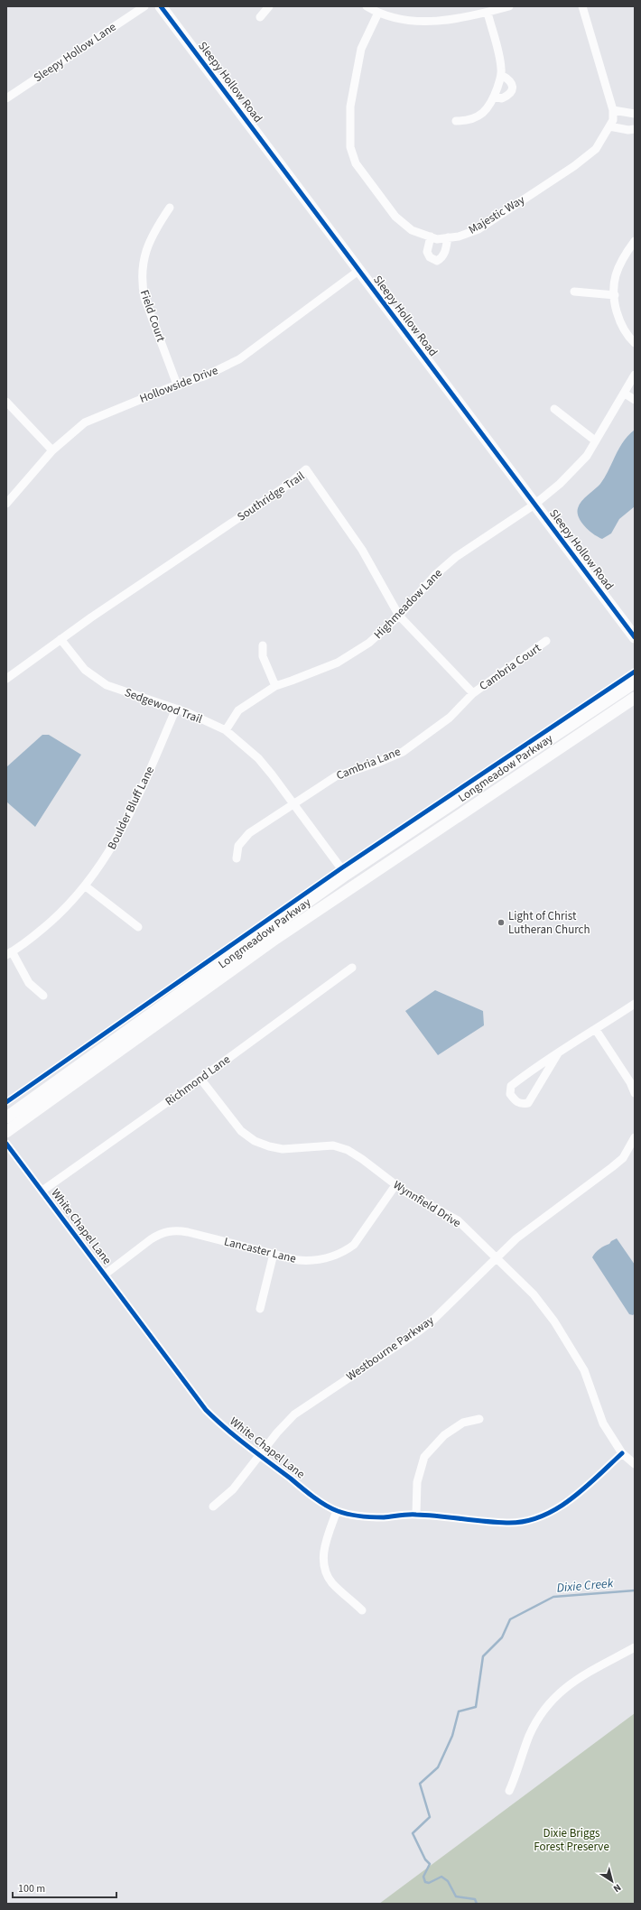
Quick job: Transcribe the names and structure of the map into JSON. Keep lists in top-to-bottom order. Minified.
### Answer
{"streets":{"street":["Sleepy Hollow Lane","Sleepy Hollow Road","Majestic Way","Field Court","Hollowside Drive","Southridge Trail","Highmeadow Lane","Cambria Court","Sedgewood Trail","Cambria Lane","Longmeadow Parkway","Boulder Bluff Lane","Richmond Lane","Wynnfield Drive","White Chapel Lane","Lancaster Lane","Westbourne Parkway"]},"crossings":[["Sleepy Hollow Road","Hollowside Drive"],["Sleepy Hollow Road","Highmeadow Lane"],["Field Court","Hollowside Drive"],["Southridge Trail","Highmeadow Lane"],["Southridge Trail","Cambria Court"],["Southridge Trail","Sedgewood Trail"],["Southridge Trail","Cambria Lane"],["Highmeadow Lane","Sedgewood Trail"],["Cambria Court","Cambria Lane"],["Sedgewood Trail","Cambria Lane"],["Sedgewood Trail","Longmeadow Parkway"],["Sedgewood Trail","Boulder Bluff Lane"],["Richmond Lane","Wynnfield Drive"],["Richmond Lane","White Chapel Lane"],["Wynnfield Drive","White Chapel Lane"],["Wynnfield Drive","Lancaster Lane"],["Wynnfield Drive","Westbourne Parkway"],["White Chapel Lane","Lancaster Lane"],["White Chapel Lane","Westbourne Parkway"]],"water":["Dixie Creek"],"parks":["Dixie Briggs Forest Preserve"],"places":["Light of Christ Lutheran Church"],"scale_bar":"100 m","north":"bottom right"}
